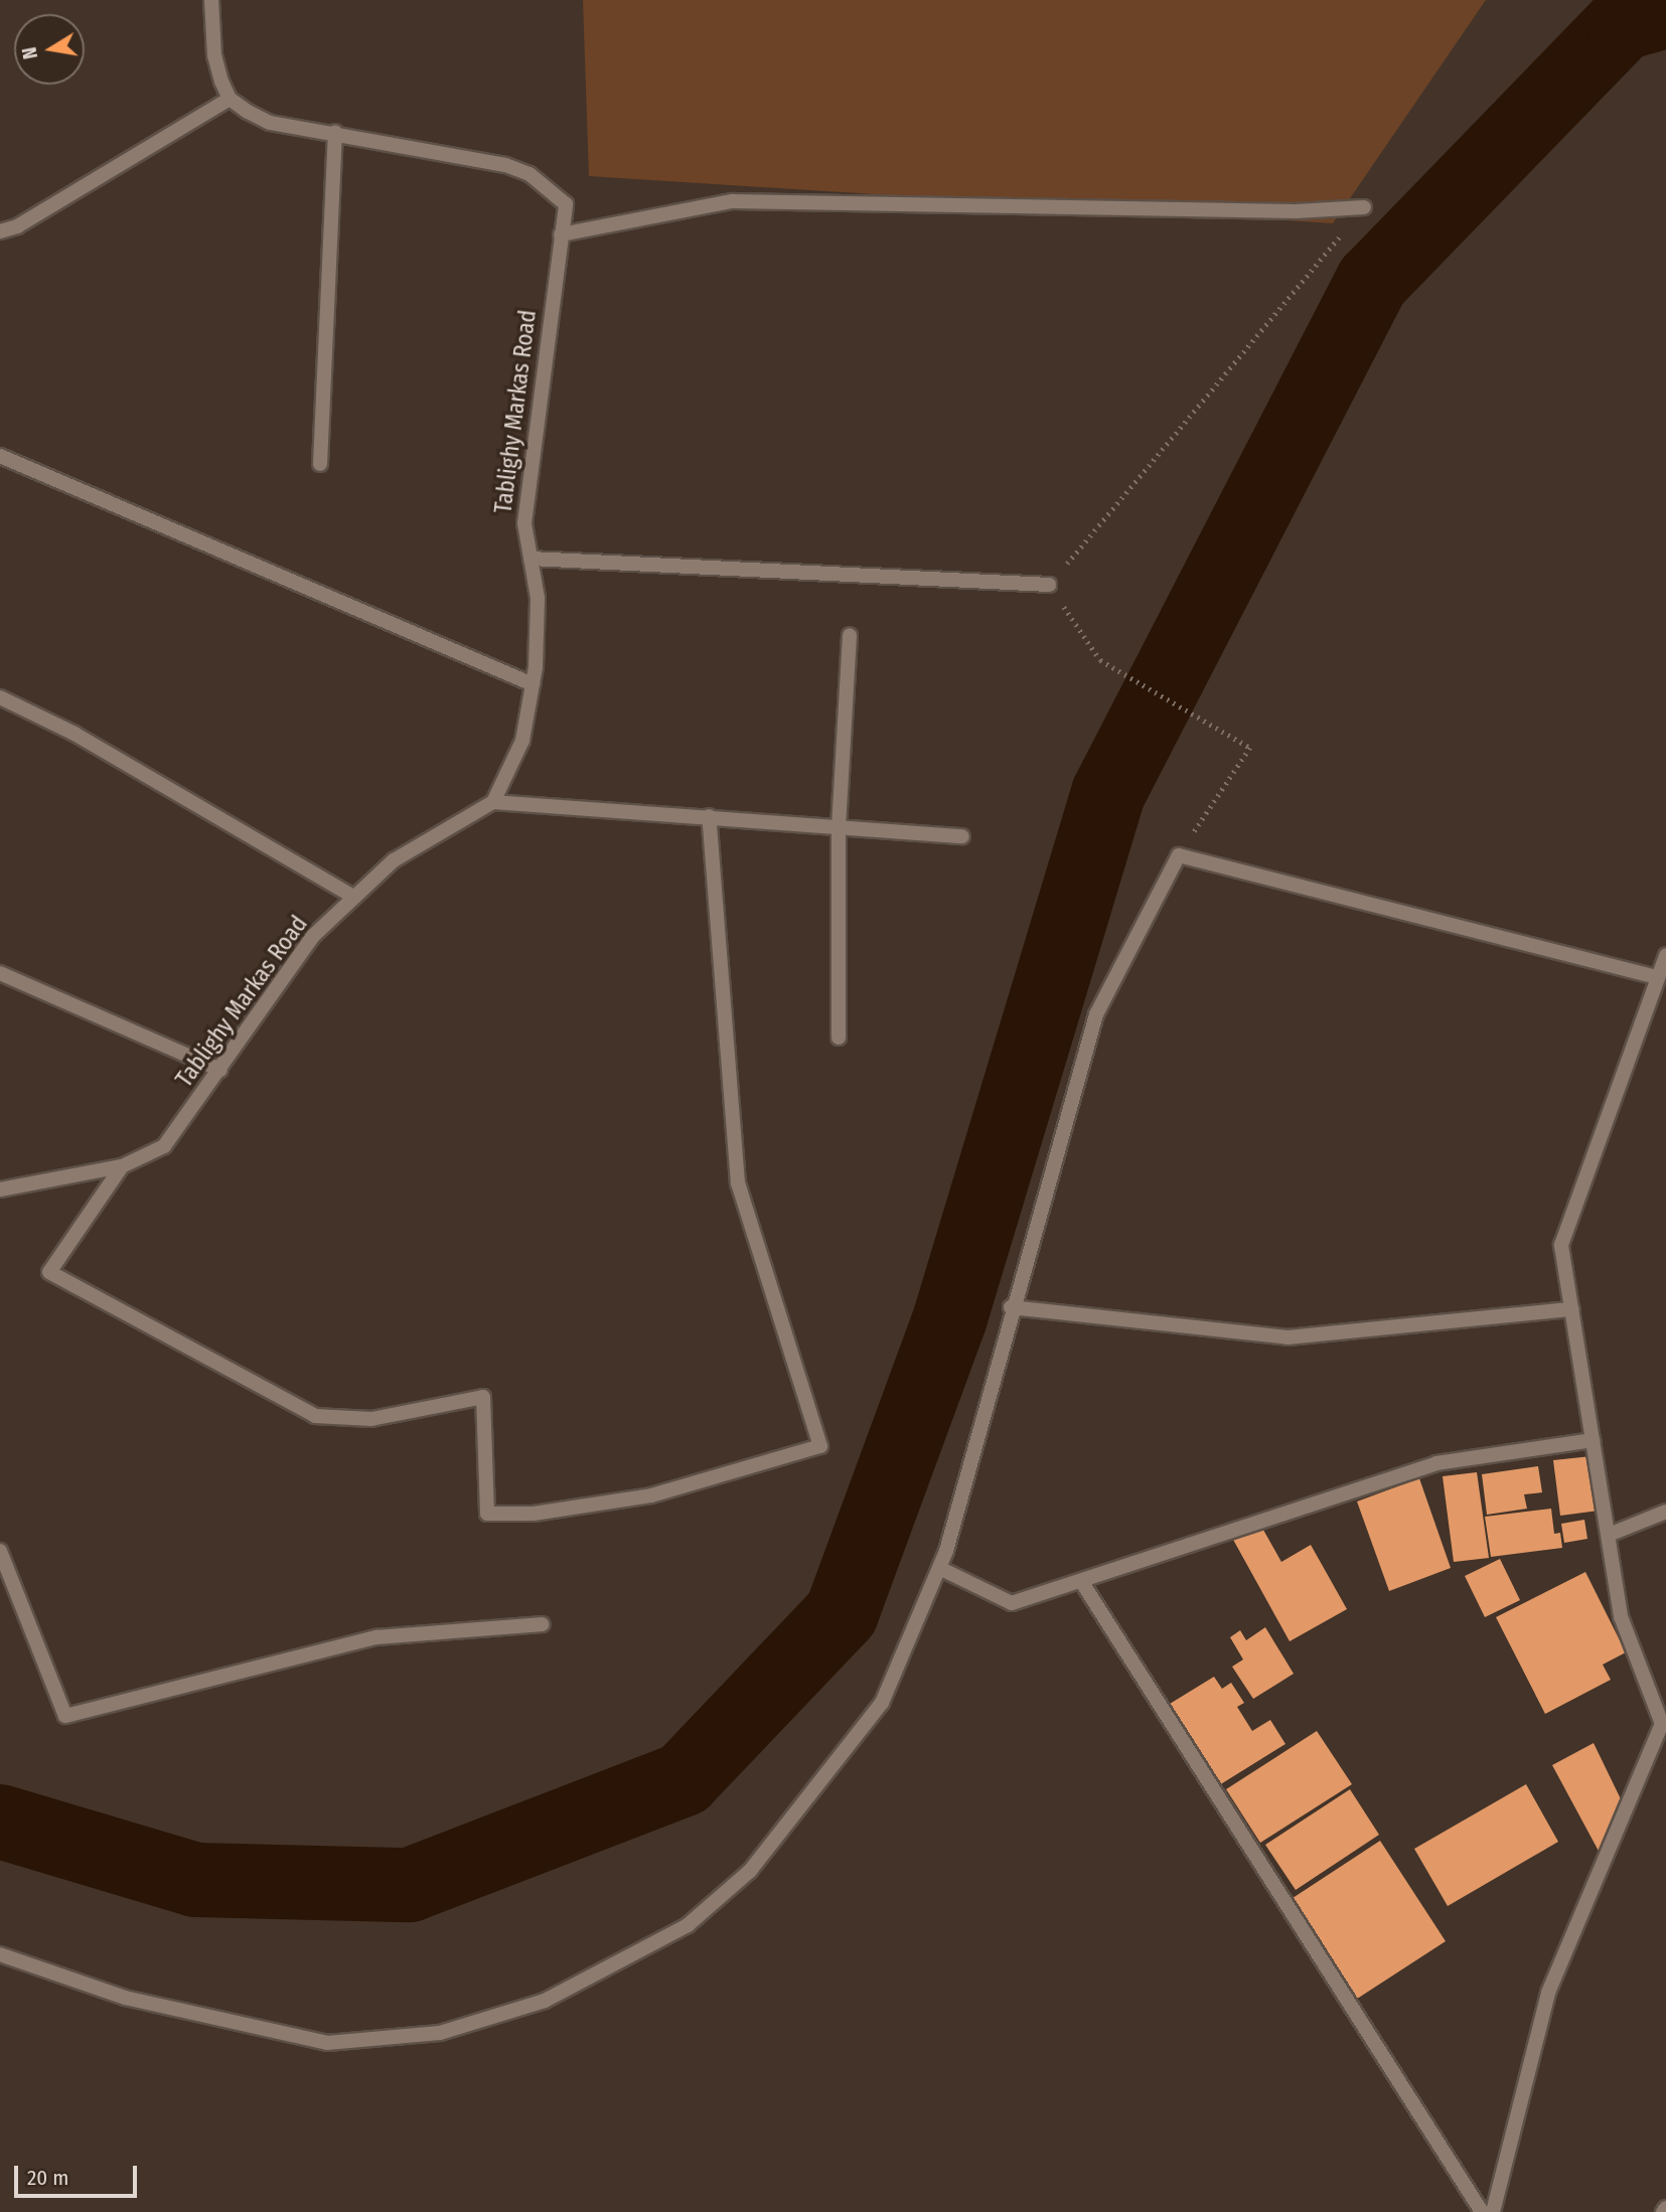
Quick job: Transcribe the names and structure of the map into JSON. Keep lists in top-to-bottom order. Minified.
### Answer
{"streets":{"street":["Tablighy Markas Road"]},"scale_bar":"20 m","north":"left"}
